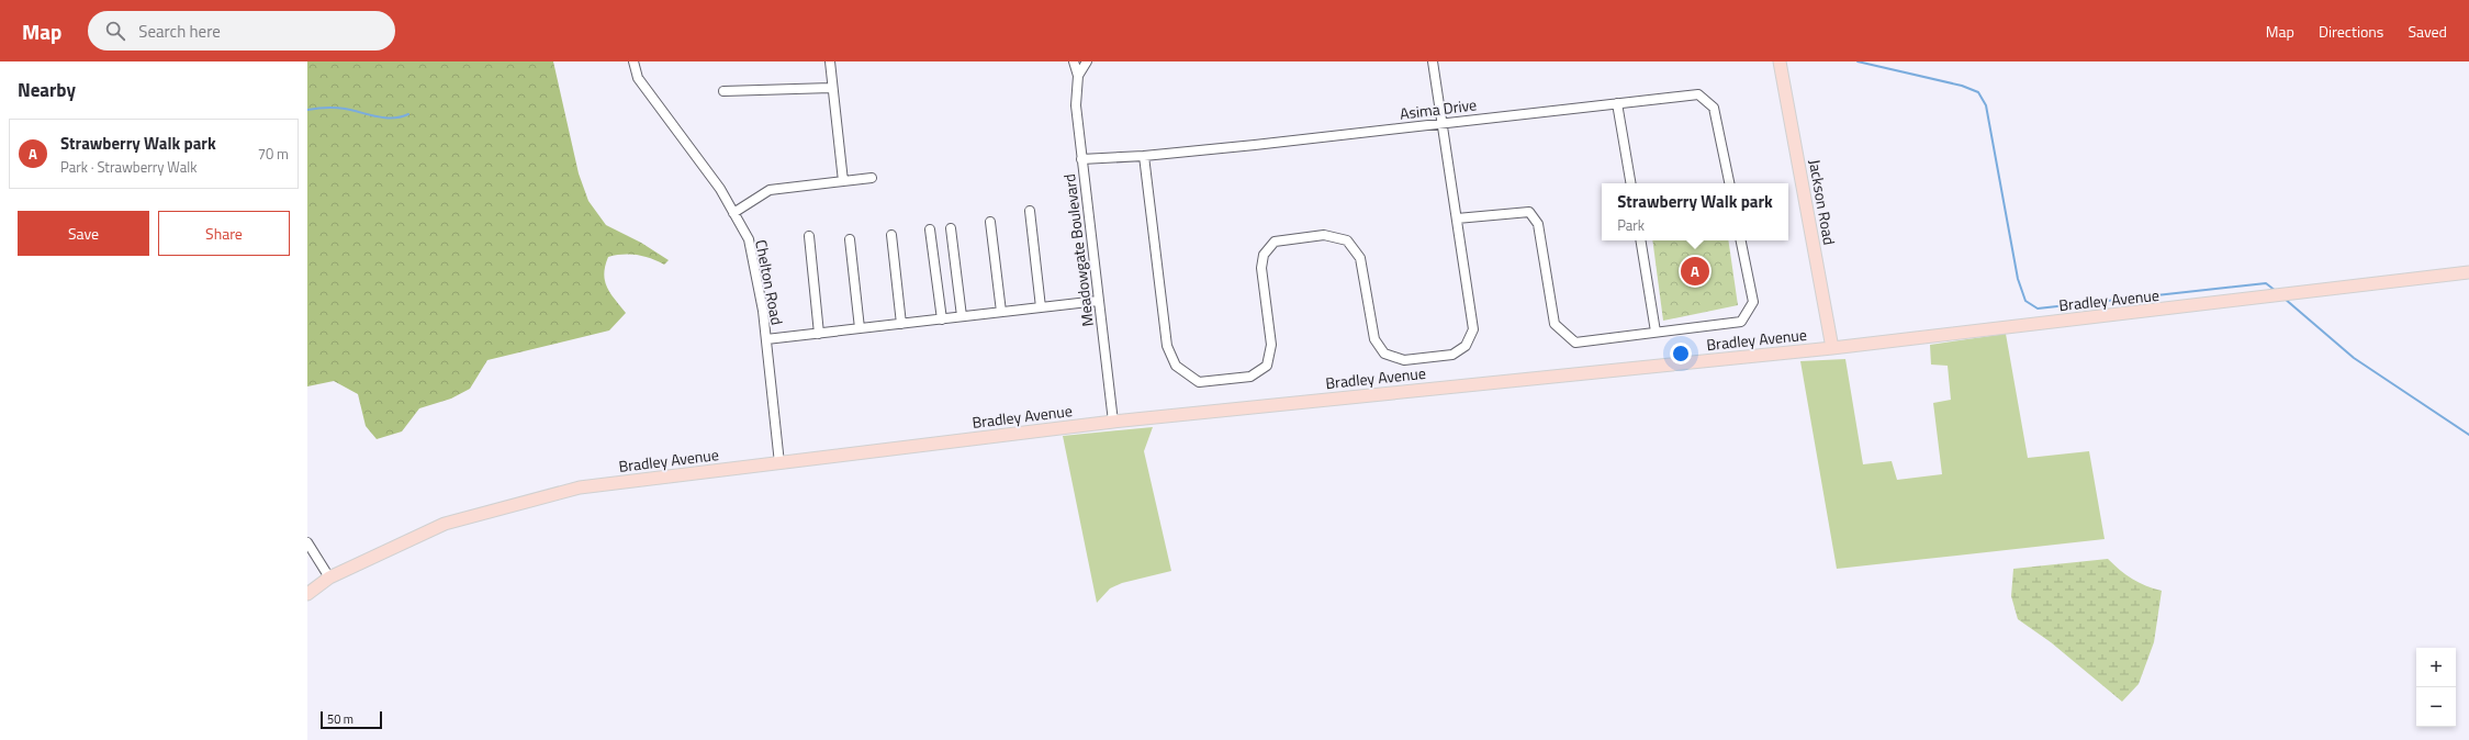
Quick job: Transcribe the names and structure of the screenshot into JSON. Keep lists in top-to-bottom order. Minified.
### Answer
{"streets":{"main road":["Jackson Road","Bradley Avenue"],"street":["Asima Drive","Meadowgate Boulevard","Chelton Road"]},"crossings":[["Asima Drive","Meadowgate Boulevard"],["Jackson Road","Bradley Avenue"],["Meadowgate Boulevard","Bradley Avenue"],["Chelton Road","Bradley Avenue"]],"scale_bar":"50 m","page":{"header":"Map","search":"Search here","nav":["Map","Directions","Saved"],"heading":"Nearby","list":[{"mark":"A","name":"Strawberry Walk park","note":"Park · Strawberry Walk","value":"70 m"}],"popup":["Strawberry Walk park","Park"],"buttons":["Save","Share"],"pins":"A","map_buttons":["+","−"],"scale":"50 m"}}
